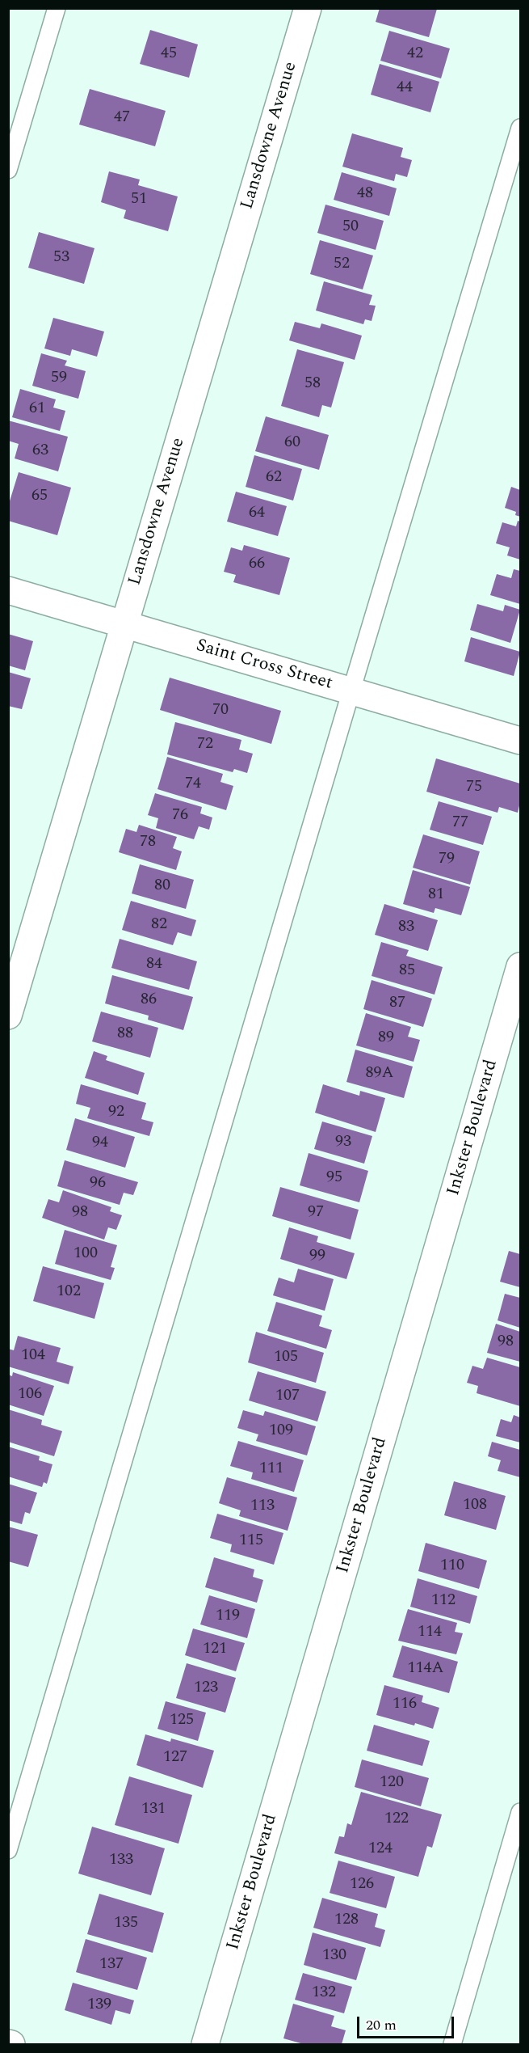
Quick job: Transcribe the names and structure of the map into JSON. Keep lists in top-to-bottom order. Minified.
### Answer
{"streets":{"street":["Lansdowne Avenue","Saint Cross Street","Inkster Boulevard"]},"crossings":[["Lansdowne Avenue","Saint Cross Street"]],"house_numbers":["45","42","44","47","48","51","50","53","52","59","58","61","60","63","62","65","64","66","70","72","74","75","76","77","78","79","80","81","82","83","84","85","86","87","88","89","89A","92","93","94","95","96","98","97","100","99","102","98","104","105","106","107","109","111","108","113","115","110","112","119","114","121","114A","123","116","125","127","120","131","122","124","133","126","128","135","130","137","132","139"],"scale_bar":"20 m"}
